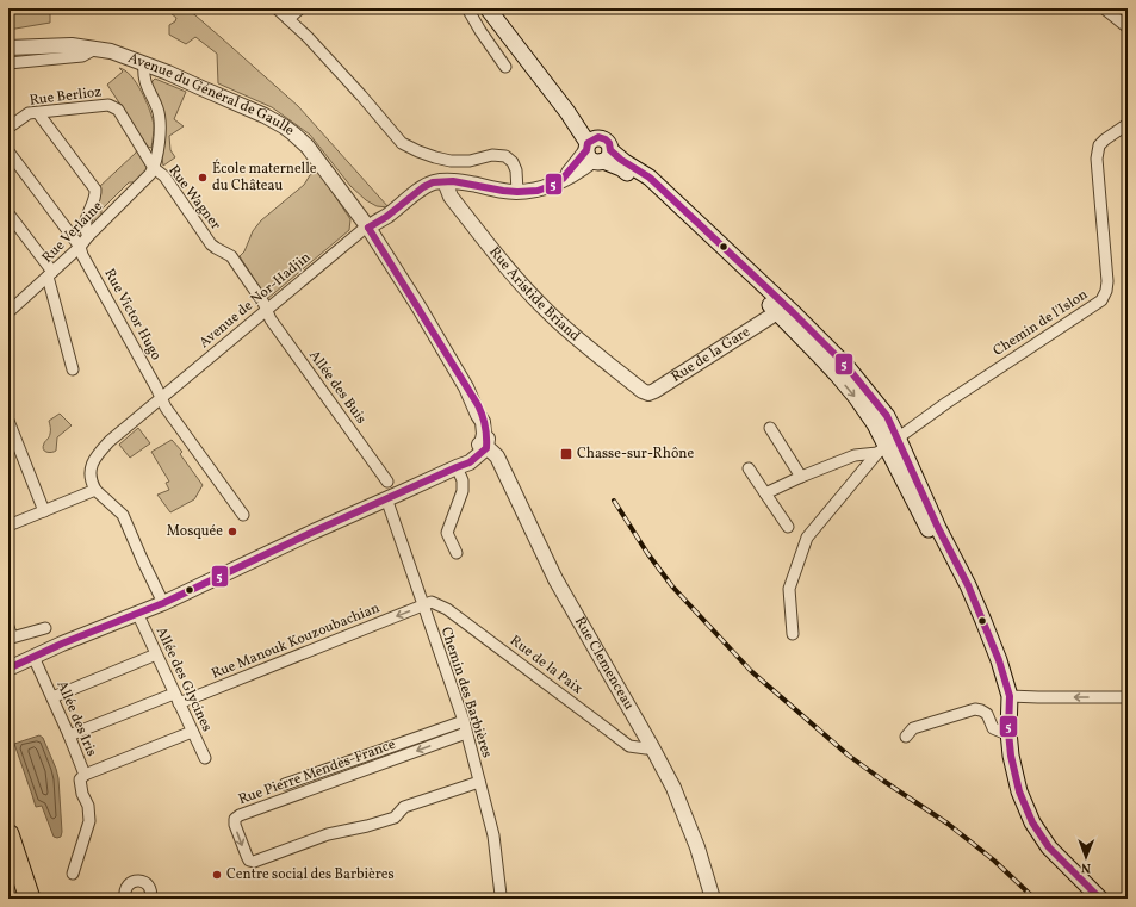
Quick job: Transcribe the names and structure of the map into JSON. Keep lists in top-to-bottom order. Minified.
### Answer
{"streets":{"street":["Rue Berlioz","Avenue du Général de Gaulle","Rue Wagner","Rue Verlaine","Rue Aristide Briand","Avenue de Nor-Hadjin","Rue Victor Hugo","Chemin de l'Islon","Rue de la Gare","Allée des Buis","Rue Manouk Kouzoubachian","Rue Clemenceau","Rue de la Paix","Allée des Glycines","Chemin des Barbières","Allée des Iris","Rue Pierre Mendès-France"]},"crossings":[["Rue Berlioz","Rue Wagner"],["Rue Berlioz","Rue Verlaine"],["Avenue du Général de Gaulle","Avenue de Nor-Hadjin"],["Rue Wagner","Rue Verlaine"],["Rue Wagner","Avenue de Nor-Hadjin"],["Rue Wagner","Allée des Buis"],["Rue Verlaine","Rue Victor Hugo"],["Rue Aristide Briand","Rue de la Gare"],["Avenue de Nor-Hadjin","Rue Victor Hugo"],["Avenue de Nor-Hadjin","Allée des Buis"],["Rue Manouk Kouzoubachian","Rue de la Paix"],["Rue Manouk Kouzoubachian","Allée des Glycines"],["Rue Manouk Kouzoubachian","Chemin des Barbières"],["Rue Clemenceau","Rue de la Paix"],["Rue de la Paix","Chemin des Barbières"],["Chemin des Barbières","Rue Pierre Mendès-France"]],"one_way":["Rue Manouk Kouzoubachian"],"places":{"other":["École maternelle du Château","Mosquée","Centre social des Barbières"],"transit":["Chasse-sur-Rhône"]},"lines":["transit line 5"],"north":"bottom"}
